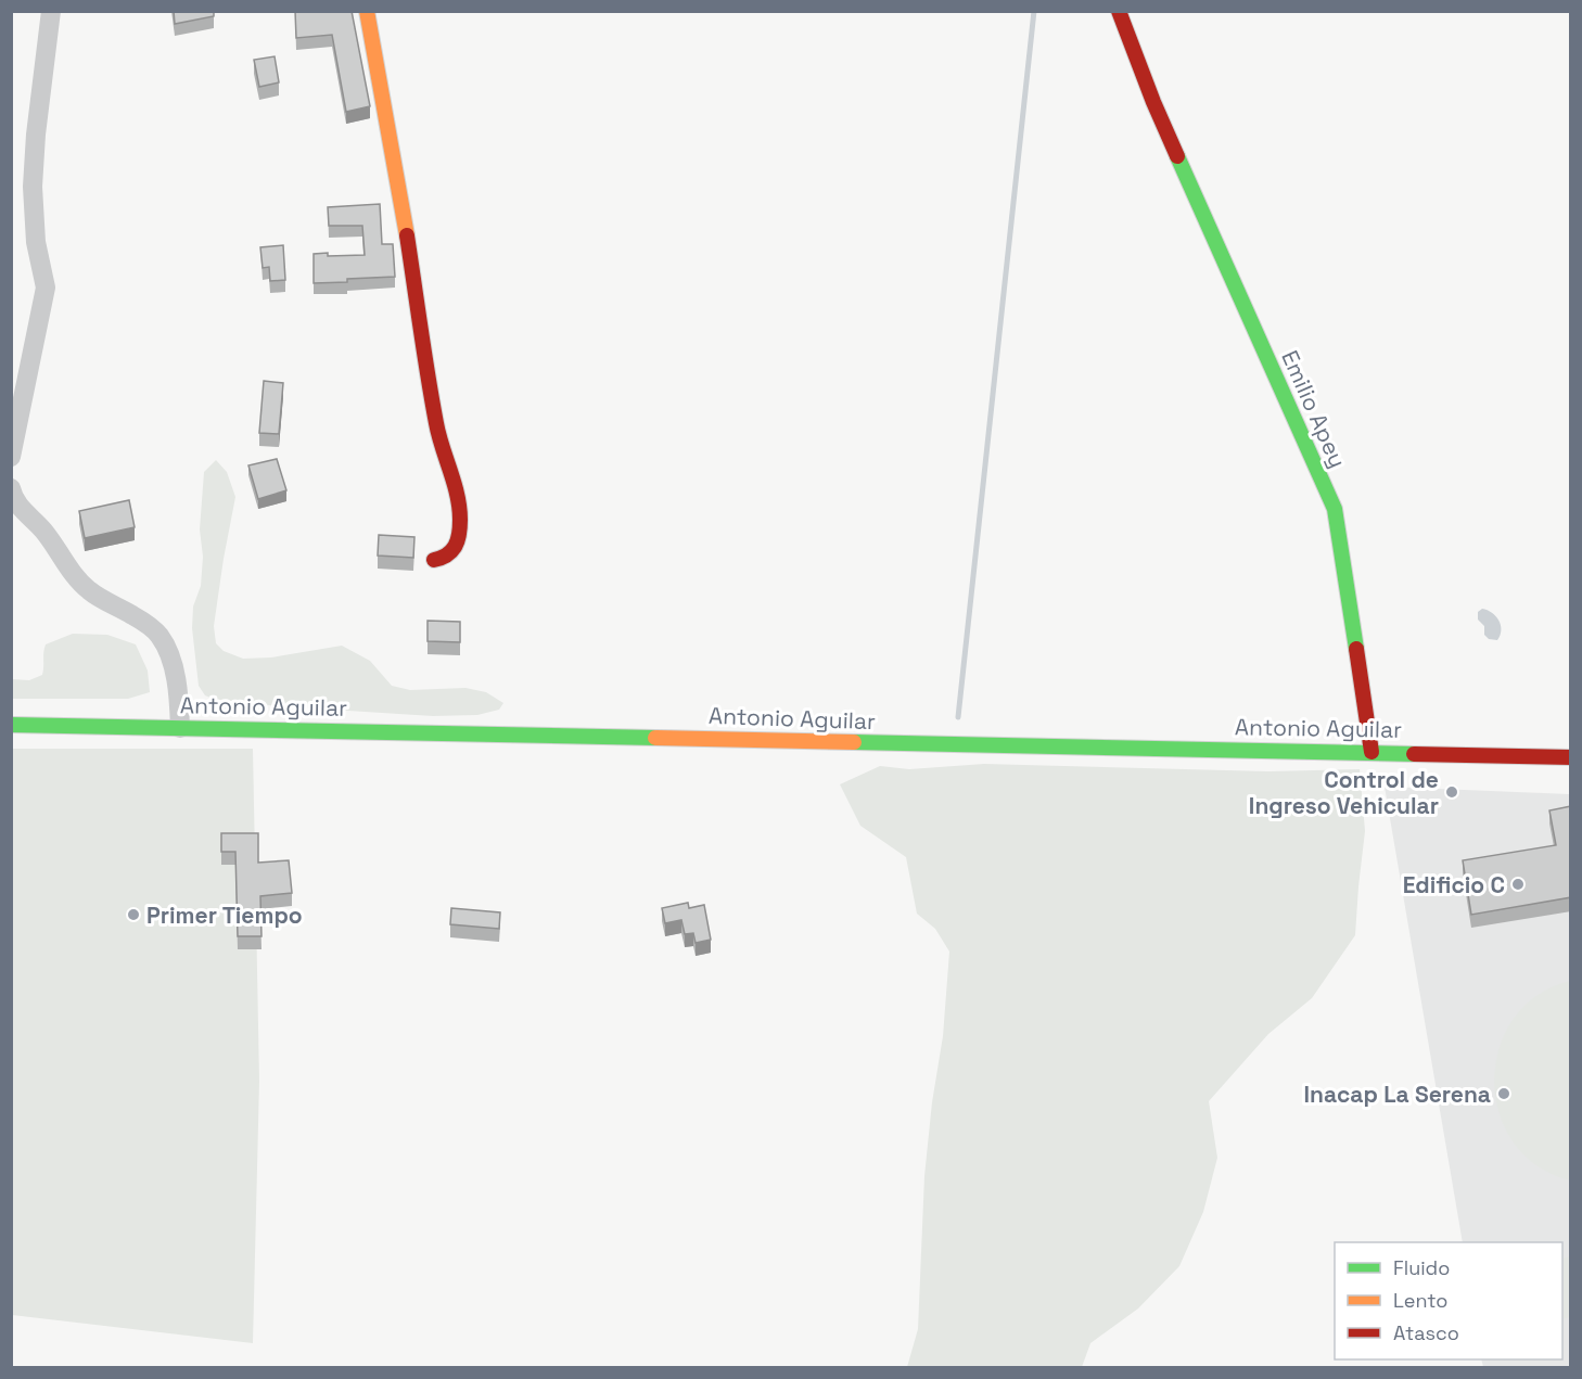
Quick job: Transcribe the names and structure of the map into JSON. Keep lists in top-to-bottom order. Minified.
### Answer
{"streets":{"street":["Emilio Apey","Antonio Aguilar"]},"crossings":[["Emilio Apey","Antonio Aguilar"]],"places":["Control de Ingreso Vehicular","Edificio C","Primer Tiempo","Inacap La Serena"],"legend":["Fluido","Lento","Atasco"]}
